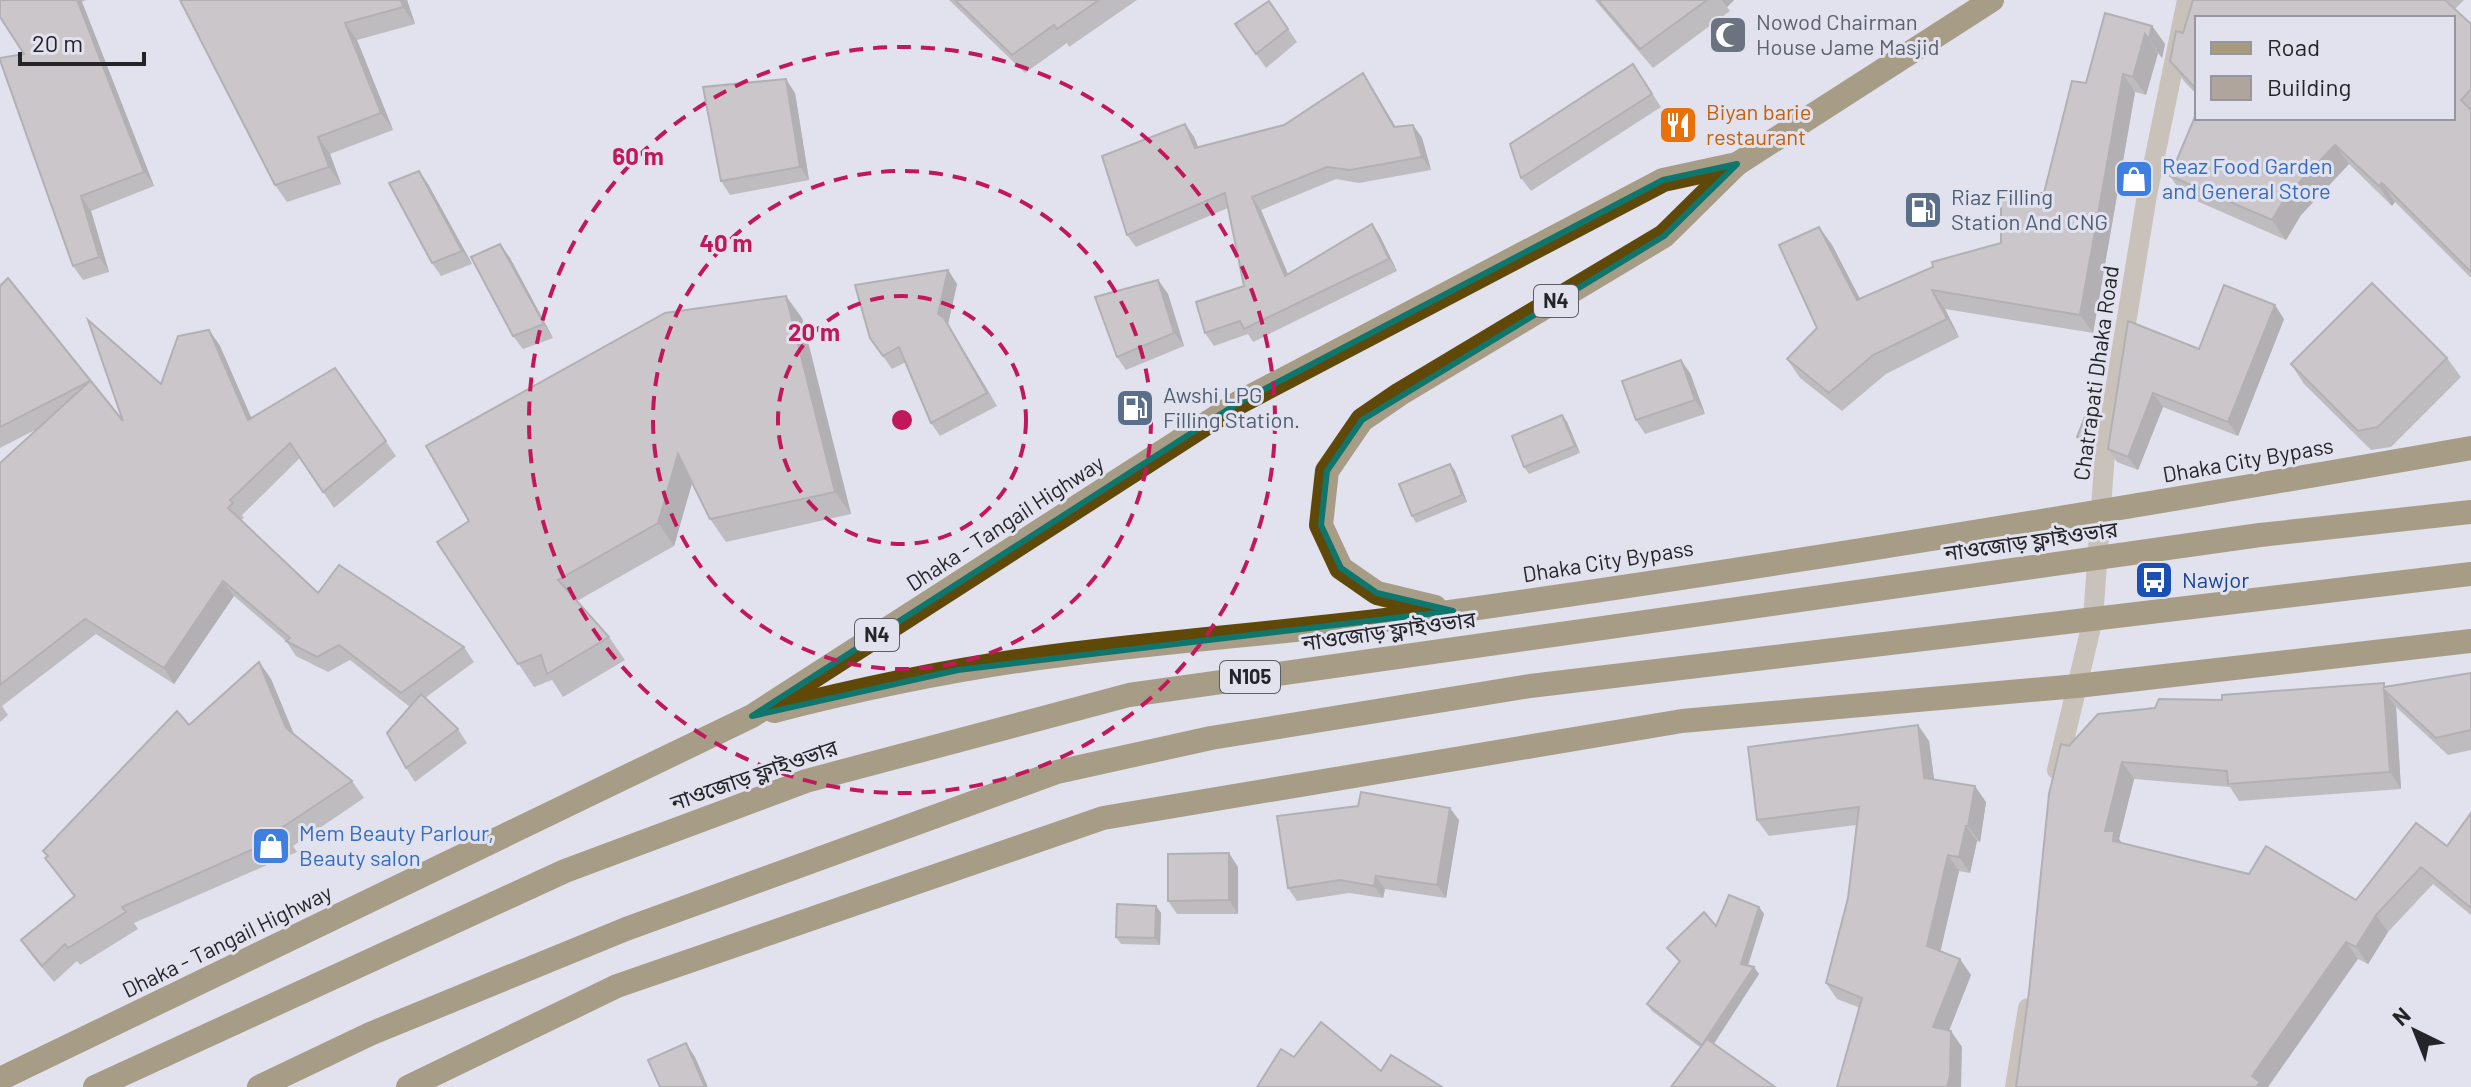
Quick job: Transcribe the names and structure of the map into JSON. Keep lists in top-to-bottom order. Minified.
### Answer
{"streets":{"highway":["N4","Dhaka City Bypass","Dhaka - Tangail Highway","নাওজোড় ফ্লাইওভার","N105"],"street":["Chatrapati Dhaka Road"]},"crossings":[["Chatrapati Dhaka Road","Dhaka City Bypass"],["Dhaka City Bypass","Dhaka - Tangail Highway"]],"places":{"mosque":["Nowod Chairman House Jame Masjid"],"restaurant":["Biyan barie restaurant"],"shop":["Reaz Food Garden and General Store","Mem Beauty Parlour, Beauty salon"],"fuel station":["Riaz Filling Station And CNG","Awshi LPG Filling Station."],"bus stop":["Nawjor"]},"legend":["Road","Building"],"scale_bar":"20 m","north":"top left","rings":["60 m","40 m","20 m"]}
